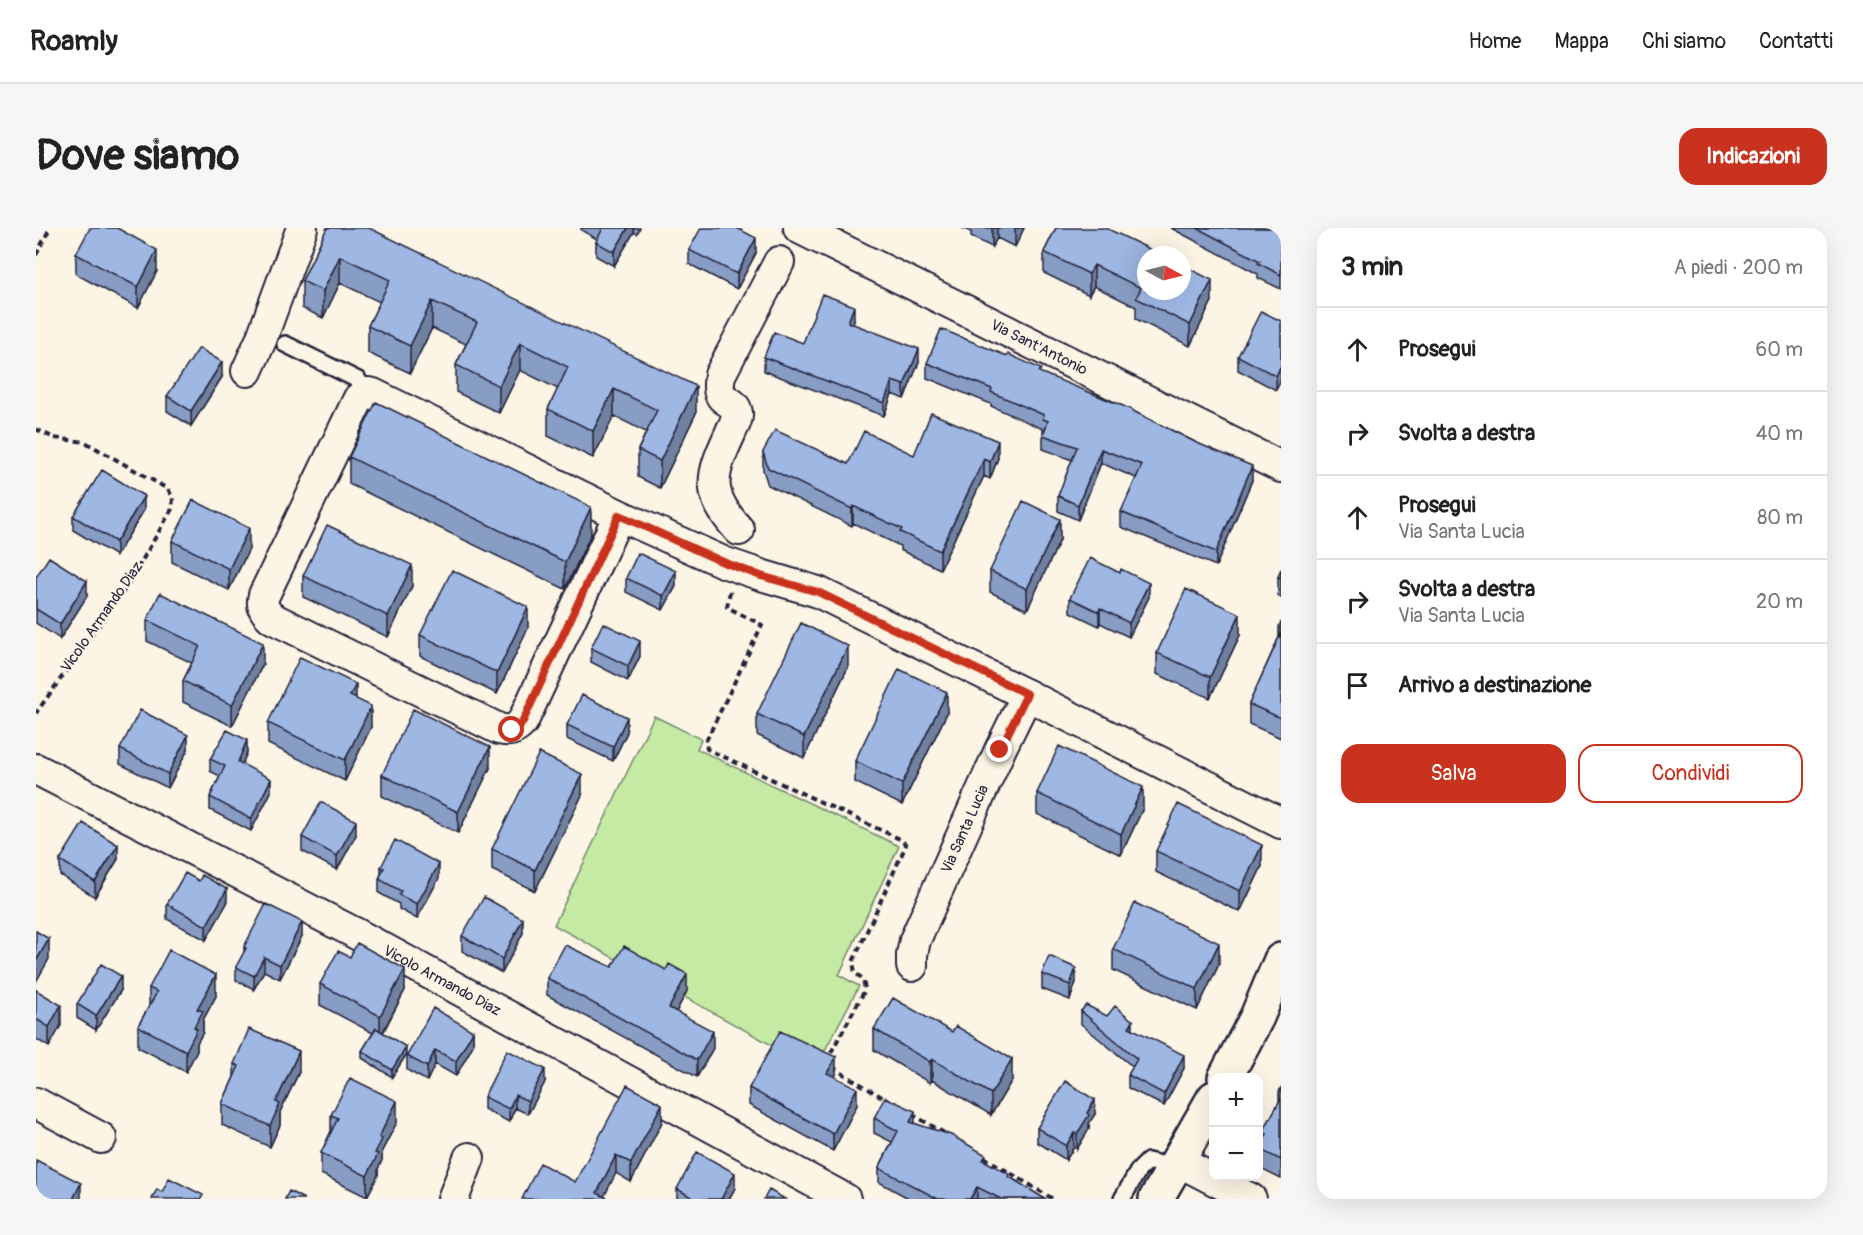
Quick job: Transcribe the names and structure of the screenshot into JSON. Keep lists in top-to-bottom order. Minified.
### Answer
{"streets":{"street":["Via Sant'Antonio","Vicolo Armando Diaz","Via Santa Lucia"]},"north":"right","page":{"header":"Roamly","nav":["Home","Mappa","Chi siamo","Contatti"],"buttons":["Indicazioni",["Salva","Condividi"]],"title":"Dove siamo","heading":["3 min","A piedi · 200 m"],"list":[["Prosegui","60 m"],["Svolta a destra","40 m"],["Prosegui","Via Santa Lucia","80 m"],["Svolta a destra","Via Santa Lucia","20 m"],"Arrivo a destinazione"],"map_buttons":["+","−"]}}
